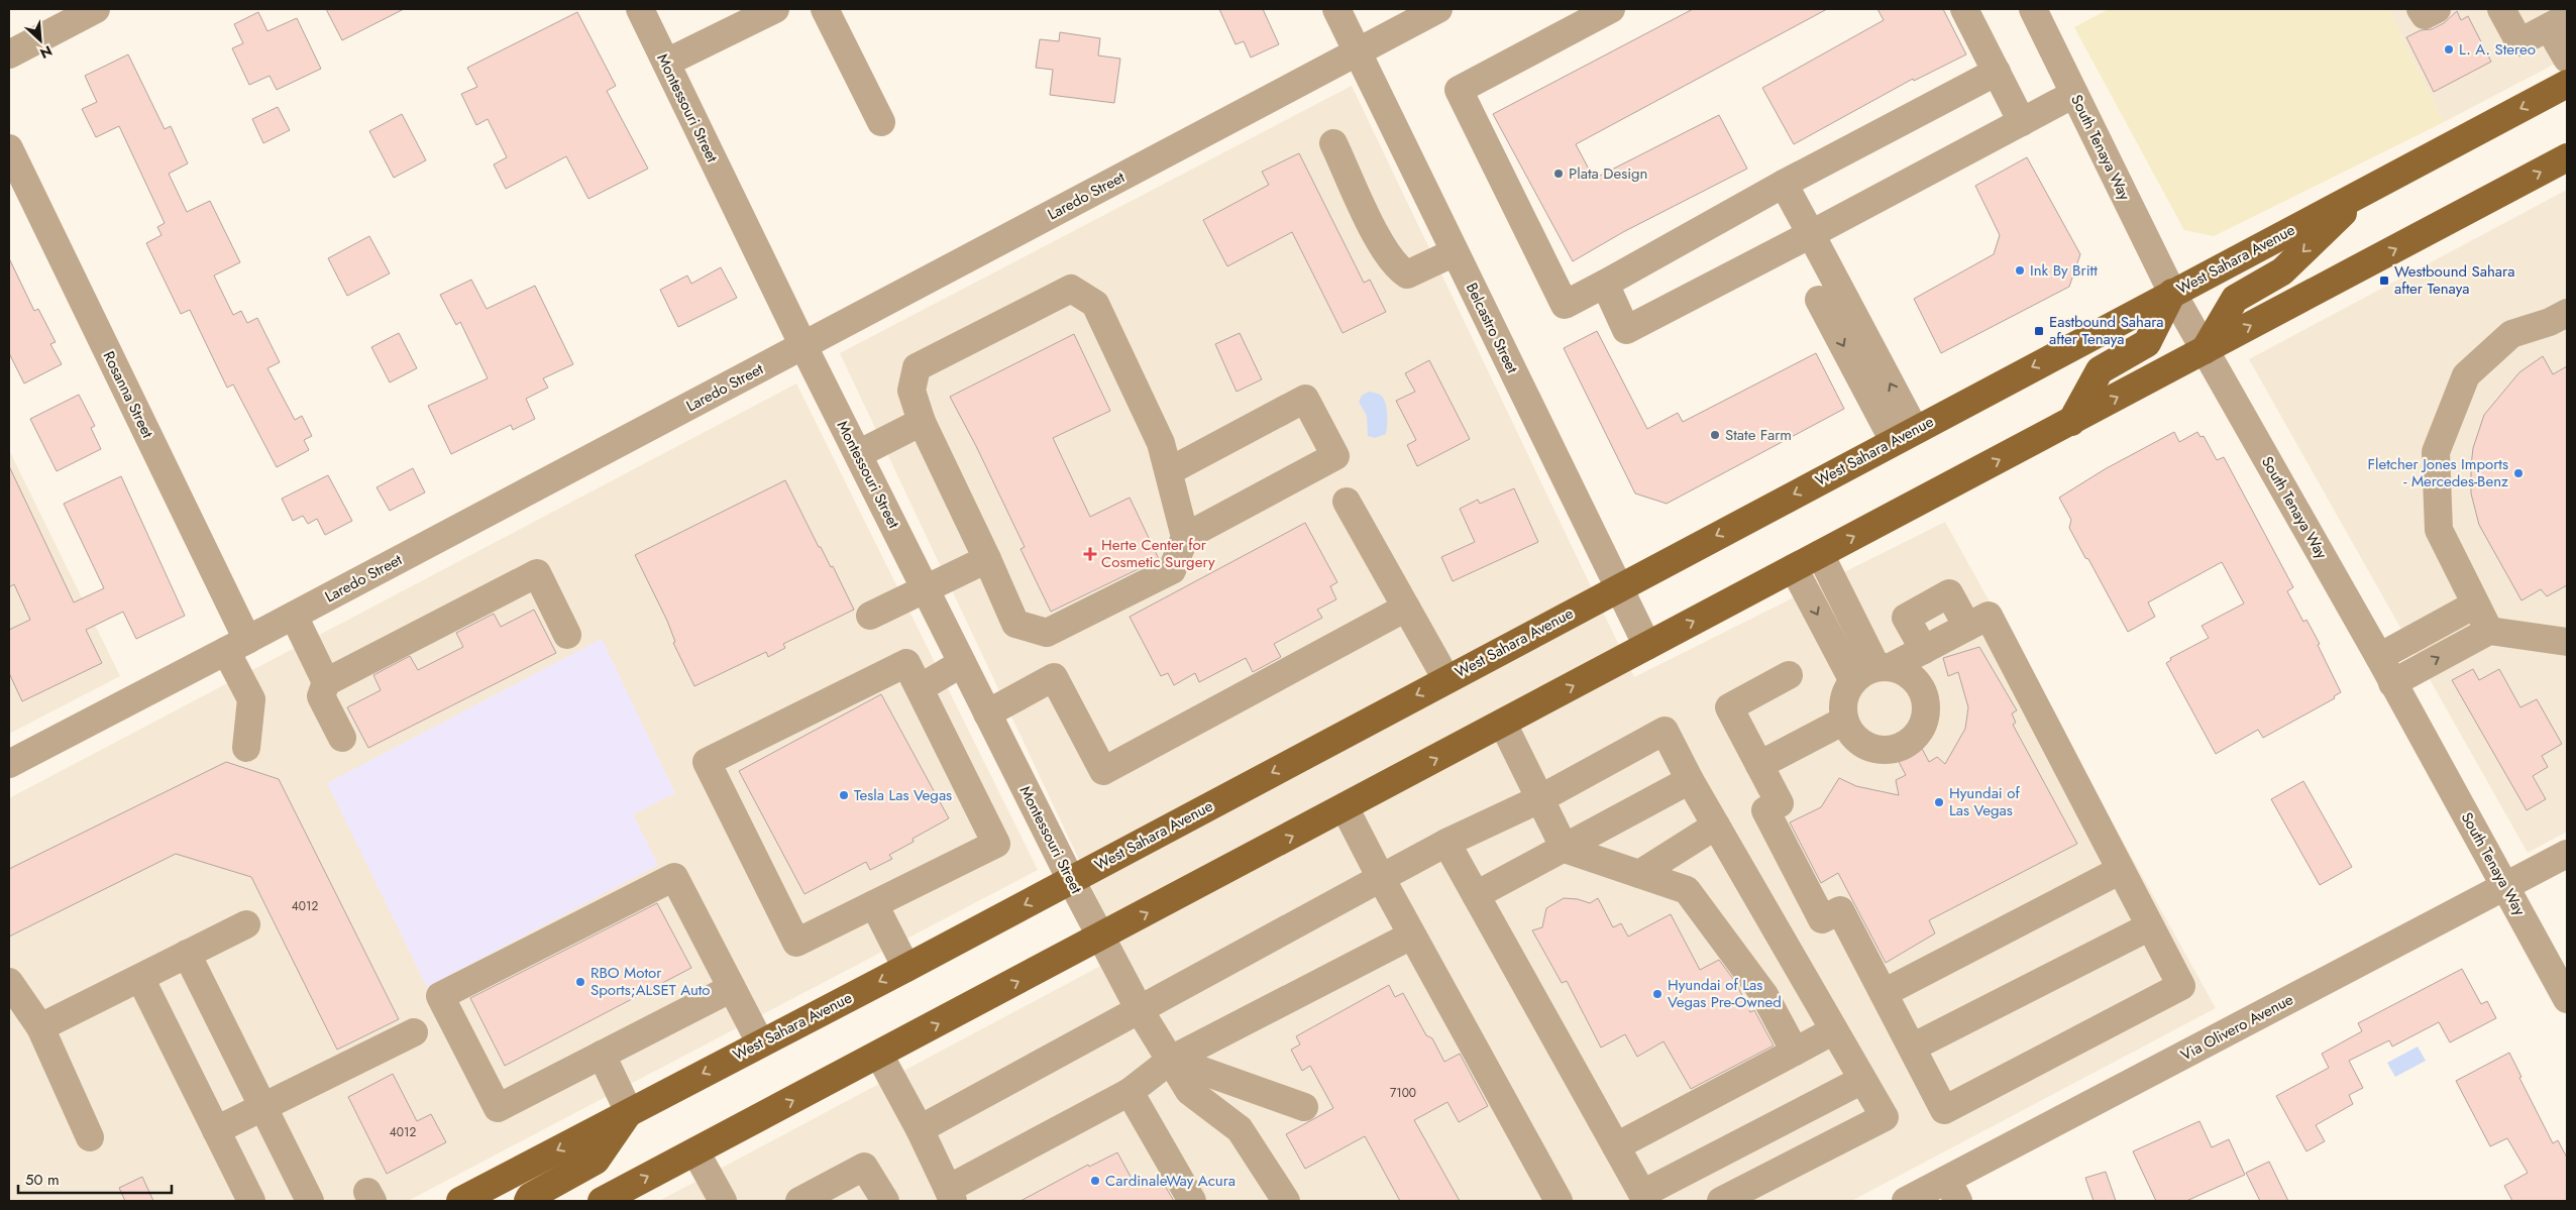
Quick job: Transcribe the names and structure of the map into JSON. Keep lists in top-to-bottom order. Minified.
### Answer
{"streets":{"main road":["West Sahara Avenue"],"street":["Montessouri Street","South Tenaya Way","Laredo Street","Belcastro Street","Rosanna Street","Via Olivero Avenue"]},"crossings":[["Montessouri Street","Laredo Street"],["Montessouri Street","West Sahara Avenue"],["South Tenaya Way","West Sahara Avenue"],["South Tenaya Way","Via Olivero Avenue"],["Laredo Street","Belcastro Street"],["Laredo Street","Rosanna Street"],["West Sahara Avenue","Belcastro Street"]],"places":{"other":["L. A. Stereo","Plata Design","Ink By Britt","State Farm","Fletcher Jones Imports - Mercedes-Benz","Tesla Las Vegas","Hyundai of Las Vegas","RBO Motor Sports;ALSET Auto","Hyundai of Las Vegas Pre-Owned","CardinaleWay Acura"],"transit":["Westbound Sahara after Tenaya","Eastbound Sahara after Tenaya"],"health":["Herte Center for Cosmetic Surgery"]},"house_numbers":["4012","7100","4012"],"scale_bar":"50 m","north":"bottom right"}
